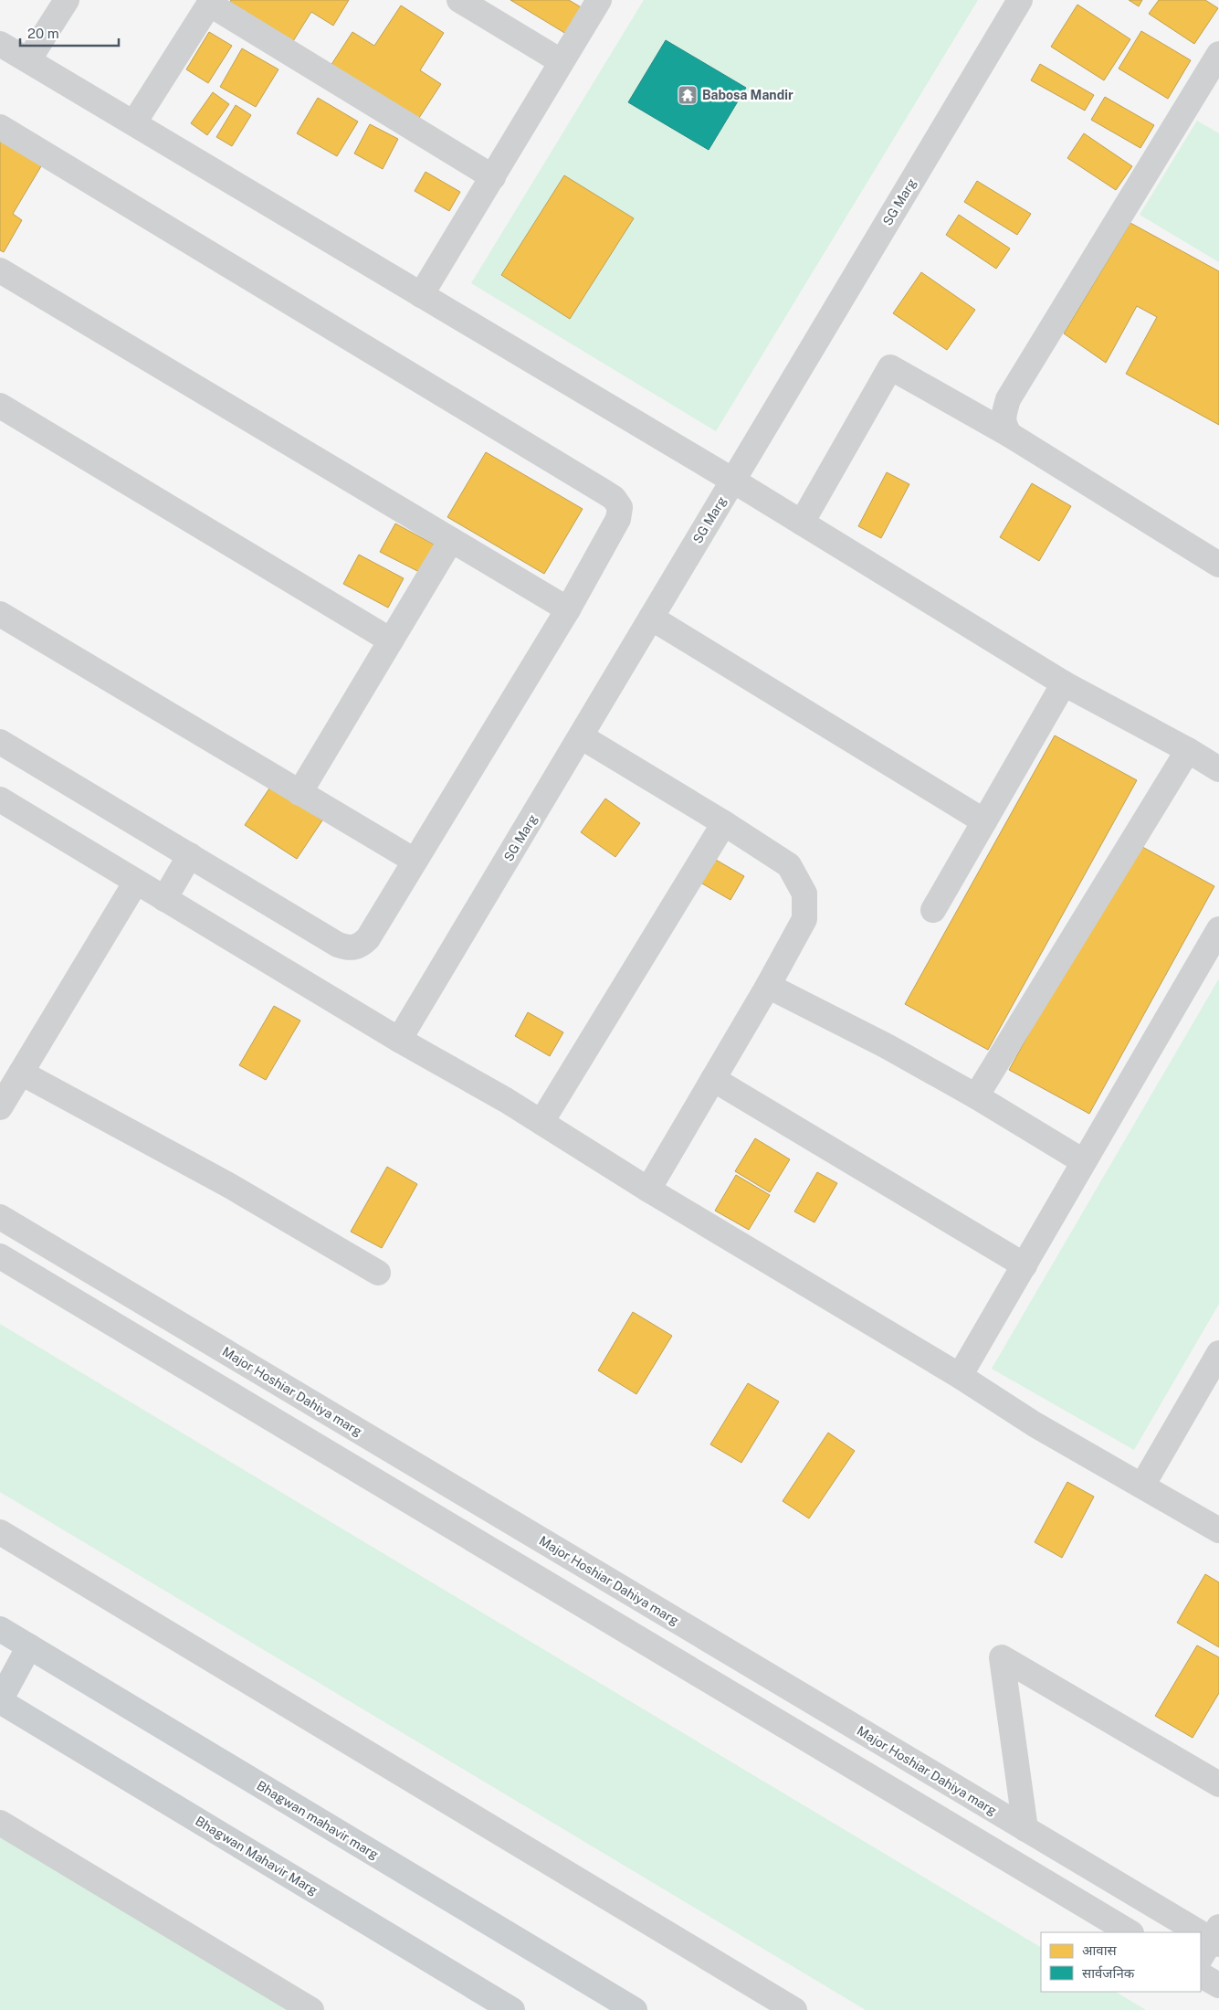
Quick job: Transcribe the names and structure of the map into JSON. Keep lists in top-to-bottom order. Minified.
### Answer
{"streets":{"main road":["Bhagwan mahavir marg","Bhagwan Mahavir Marg"],"street":["SG Marg","Major Hoshiar Dahiya marg"]},"places":{"temple":["Babosa Mandir"]},"legend":["आवास","सार्वजनिक"],"scale_bar":"20 m"}
